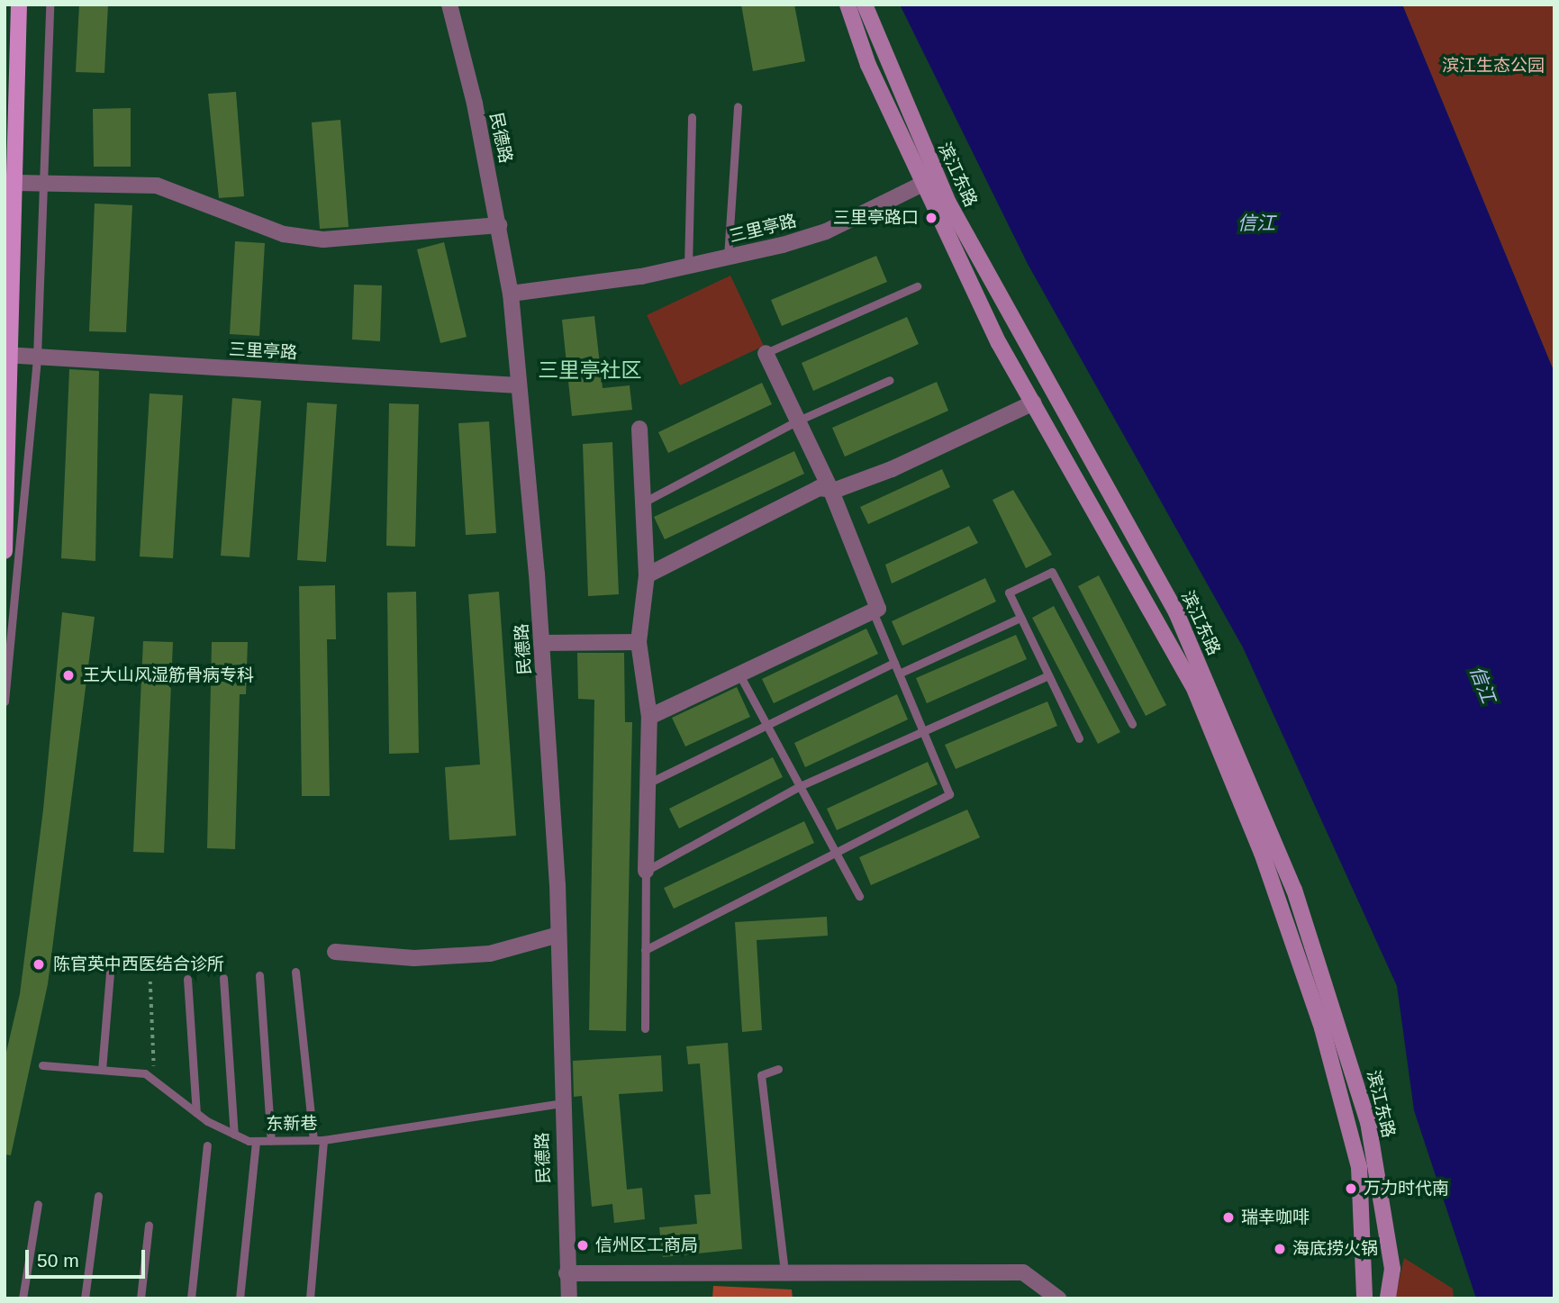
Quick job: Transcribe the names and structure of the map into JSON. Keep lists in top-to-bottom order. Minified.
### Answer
{"streets":{"main road":["滨江东路"],"street":["民德路","三里亭路"],"lane":["东新巷"]},"crossings":[["民德路","三里亭路"],["民德路","东新巷"],["滨江东路","三里亭路"]],"districts":["三里亭社区"],"water":["信江"],"parks":["滨江生态公园"],"places":["三里亭路口","王大山风湿筋骨病专科","陈官英中西医结合诊所","万力时代南","瑞幸咖啡","信州区工商局","海底捞火锅"],"scale_bar":"50 m"}
